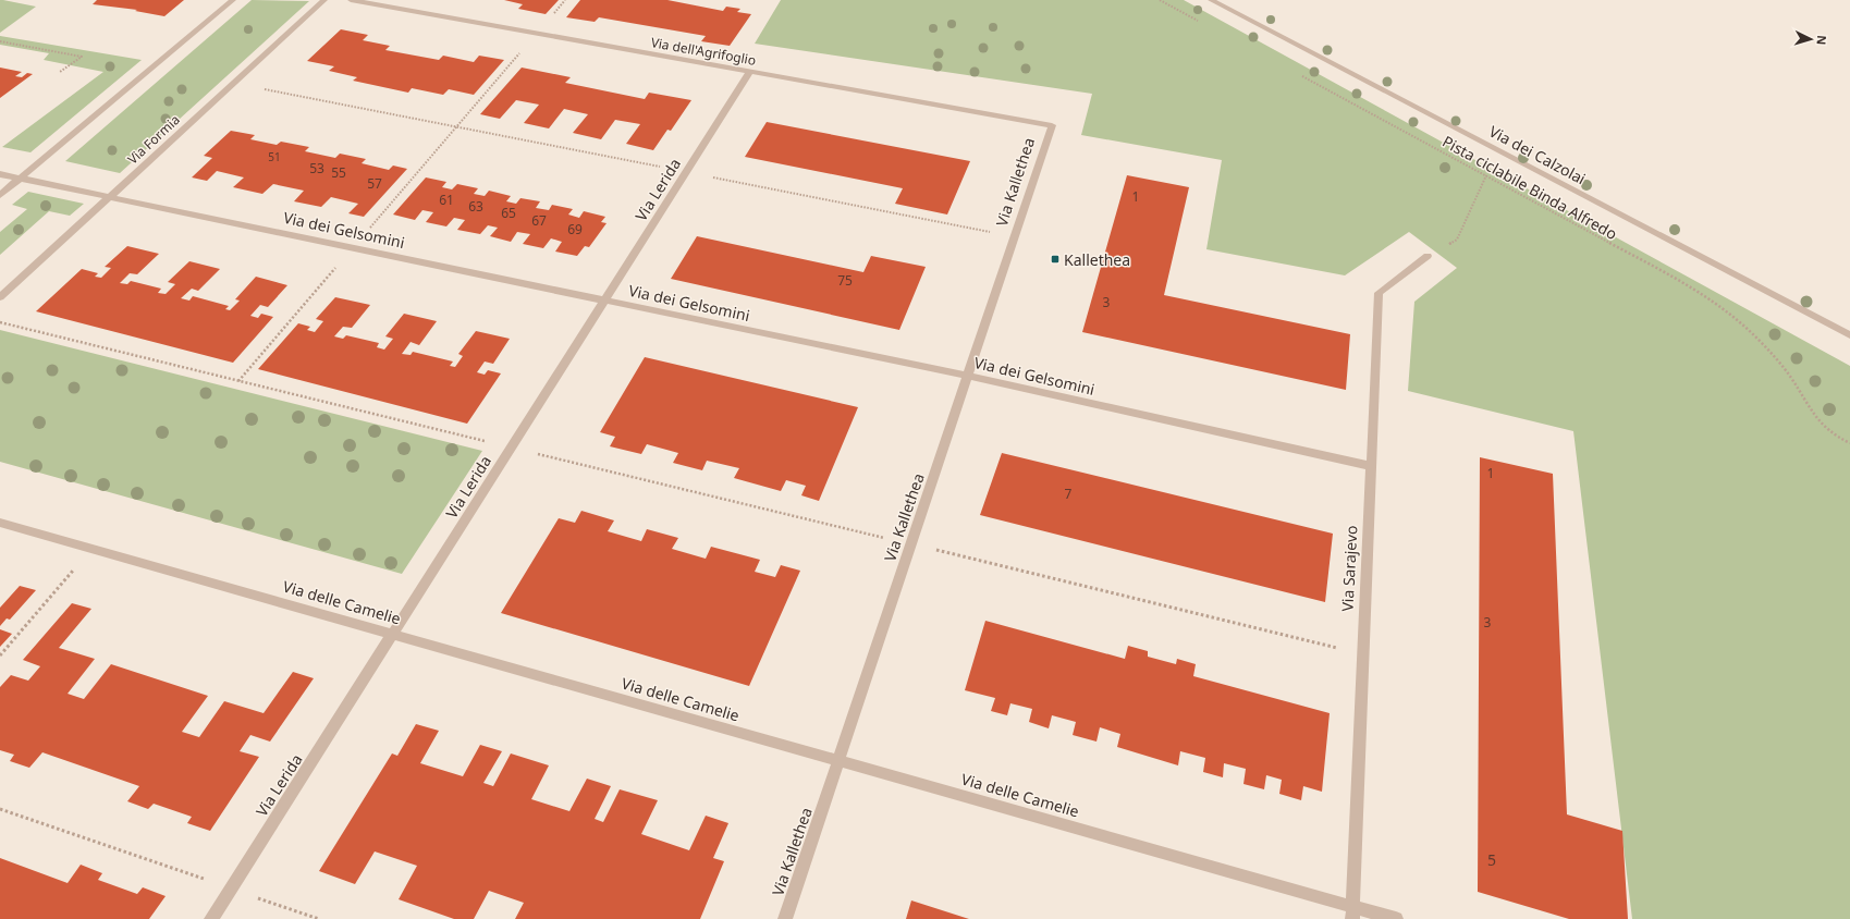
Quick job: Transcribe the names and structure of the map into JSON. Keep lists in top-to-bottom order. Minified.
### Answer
{"streets":{"street":["Via dell'Agrifoglio","Via Formia","Via dei Calzolai","Via Kallethea","Via Lerida","Via dei Gelsomini","Via Sarajevo","Via delle Camelie"],"path":["Pista ciclabile Binda Alfredo"]},"crossings":[["Via dell'Agrifoglio","Via Kallethea"],["Via dell'Agrifoglio","Via Lerida"],["Via Formia","Via dei Gelsomini"],["Via Kallethea","Via dei Gelsomini"],["Via Kallethea","Via delle Camelie"],["Via Lerida","Via dei Gelsomini"],["Via Lerida","Via delle Camelie"],["Via dei Gelsomini","Via Sarajevo"],["Via Sarajevo","Via delle Camelie"]],"places":{"transit":["Kallethea"]},"house_numbers":["51","53","55","57","1","61","63","65","67","69","75","3","1","7","3","5"],"north":"right"}
